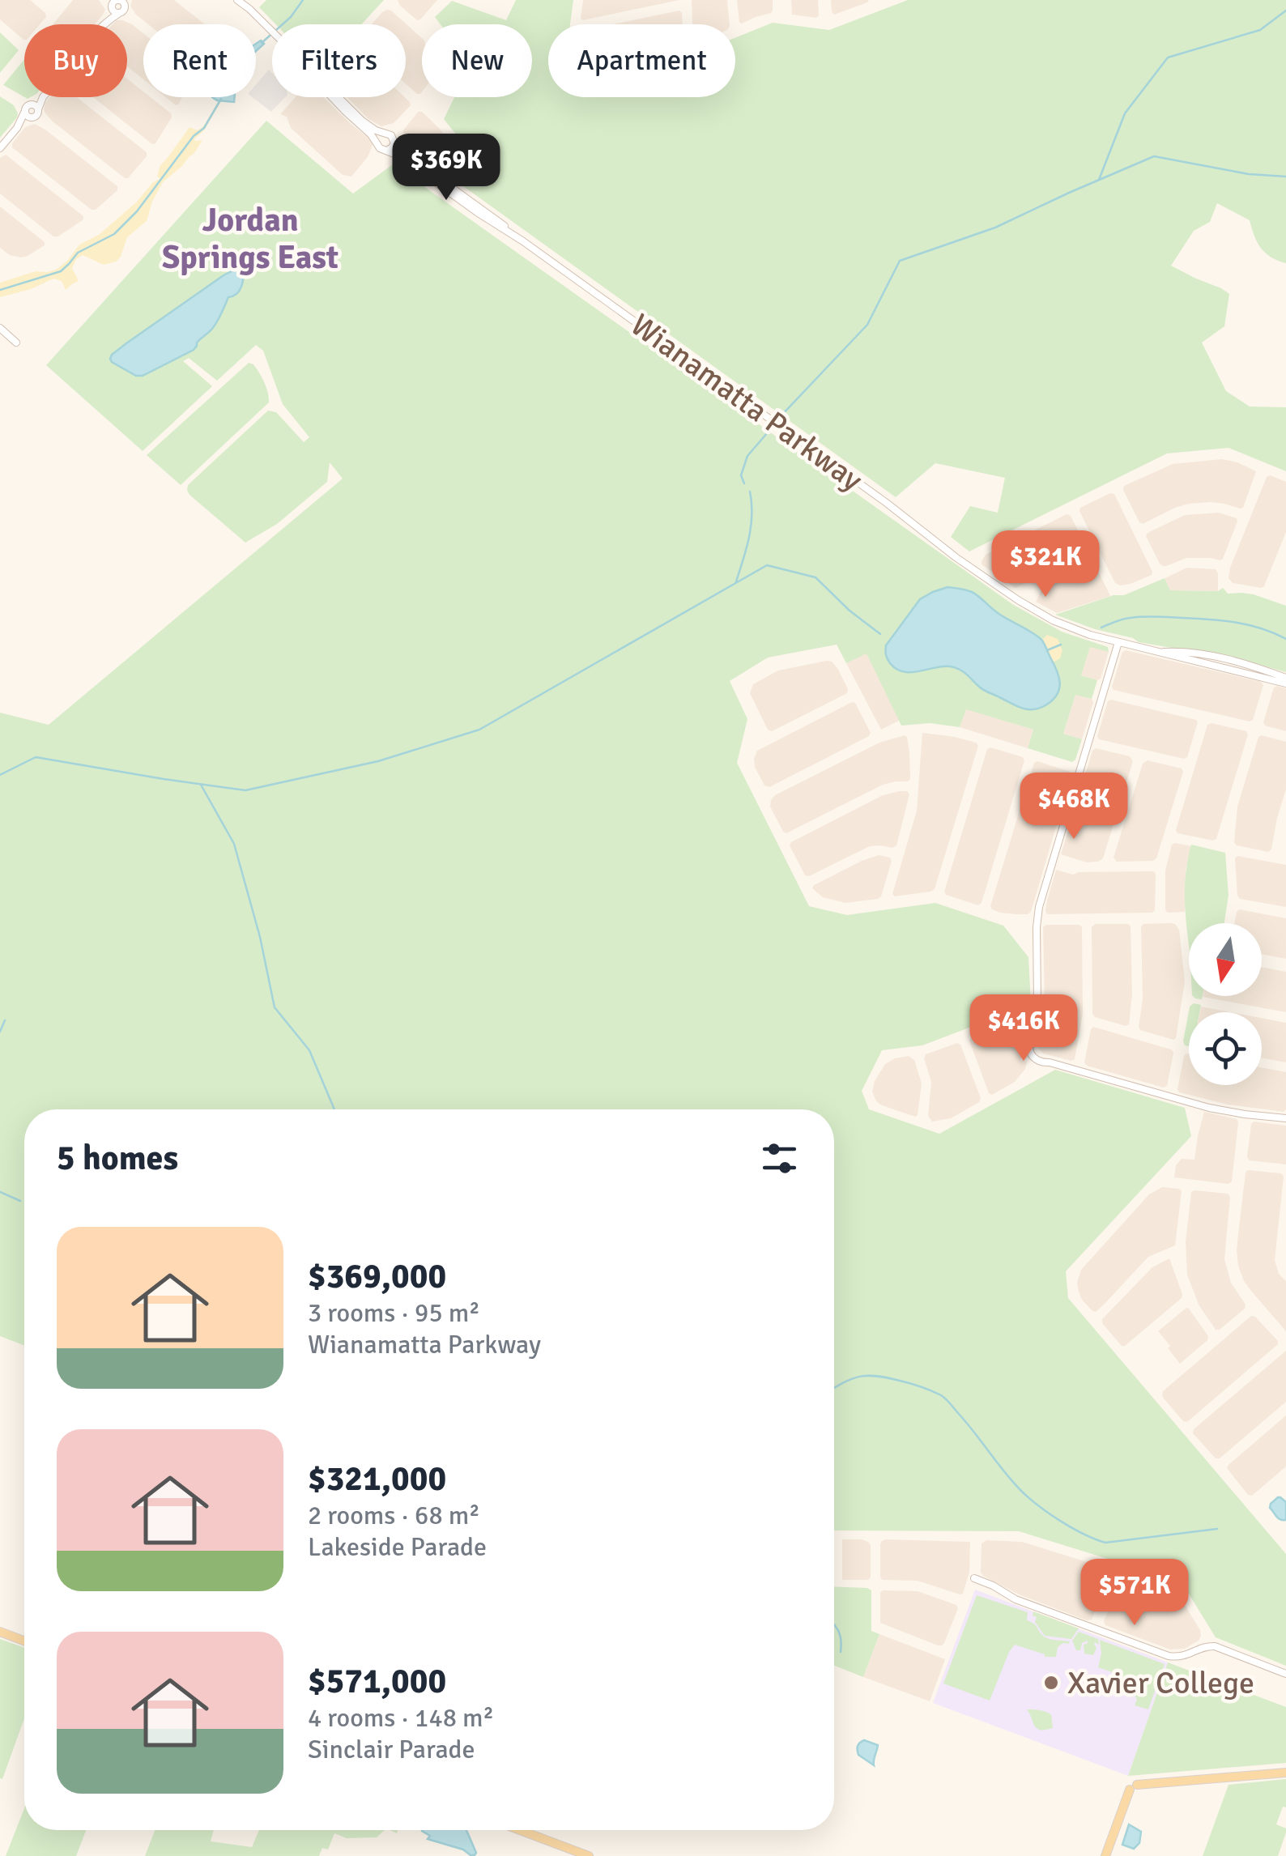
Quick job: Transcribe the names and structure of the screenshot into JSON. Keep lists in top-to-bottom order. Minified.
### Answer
{"streets":{"street":["Wianamatta Parkway"]},"districts":["Jordan Springs East"],"places":["Xavier College"],"north":"bottom","page":{"chip":["Buy","Rent","Filters","New","Apartment"],"price":["$369K","$321K","$468K","$416K","$571K"],"heading":"5 homes","list":[{"name":"$369,000","note":"3 rooms · 95 m² · Wianamatta Parkway"},{"name":"$321,000","note":"2 rooms · 68 m² · Lakeside Parade"},{"name":"$571,000","note":"4 rooms · 148 m² · Sinclair Parade"}]}}
